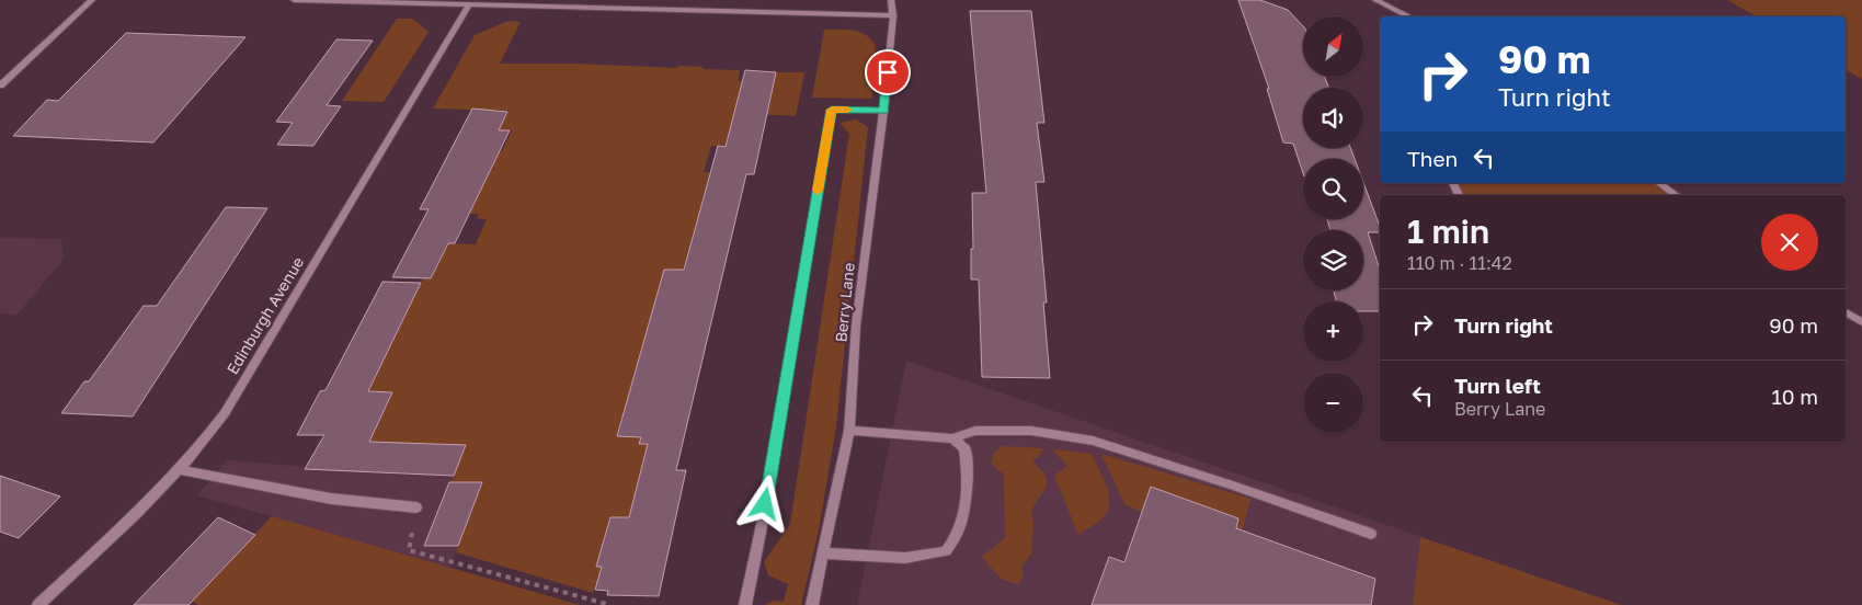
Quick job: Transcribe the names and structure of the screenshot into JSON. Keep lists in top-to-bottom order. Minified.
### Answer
{"streets":{"street":["Berry Lane","Edinburgh Avenue"]},"north":"top right","page":{"map_buttons":["+","−"],"turn":["90 m","Turn right"],"then":"Then","heading":["1 min","110 m · 11:42"],"list":[{"name":"Turn right","value":"90 m"},{"name":"Turn left","note":"Berry Lane","value":"10 m"}]}}
